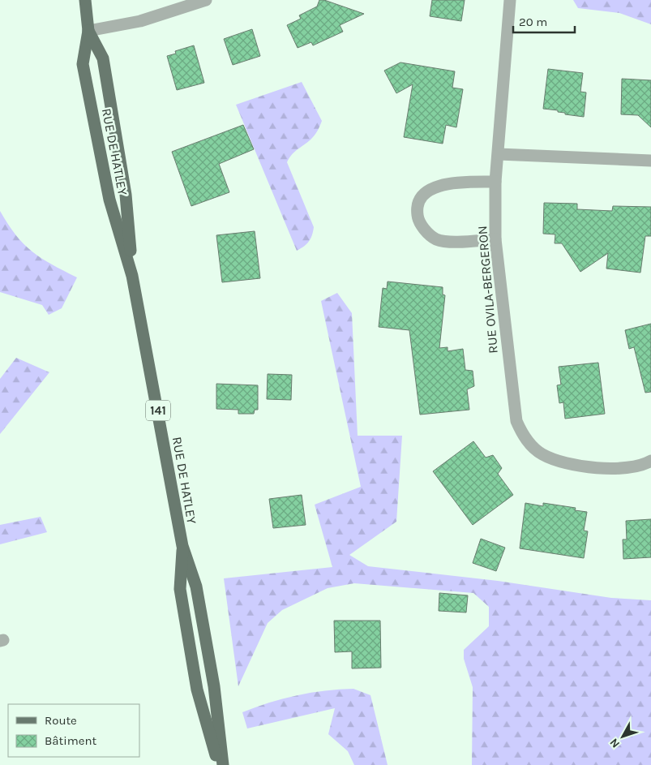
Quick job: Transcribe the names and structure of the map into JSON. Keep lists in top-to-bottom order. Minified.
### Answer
{"streets":{"main road":["RUE DE HATLEY","141"],"street":["RUE OVILA-BERGERON"]},"legend":["Route","Bâtiment"],"scale_bar":"20 m","north":"bottom left"}
